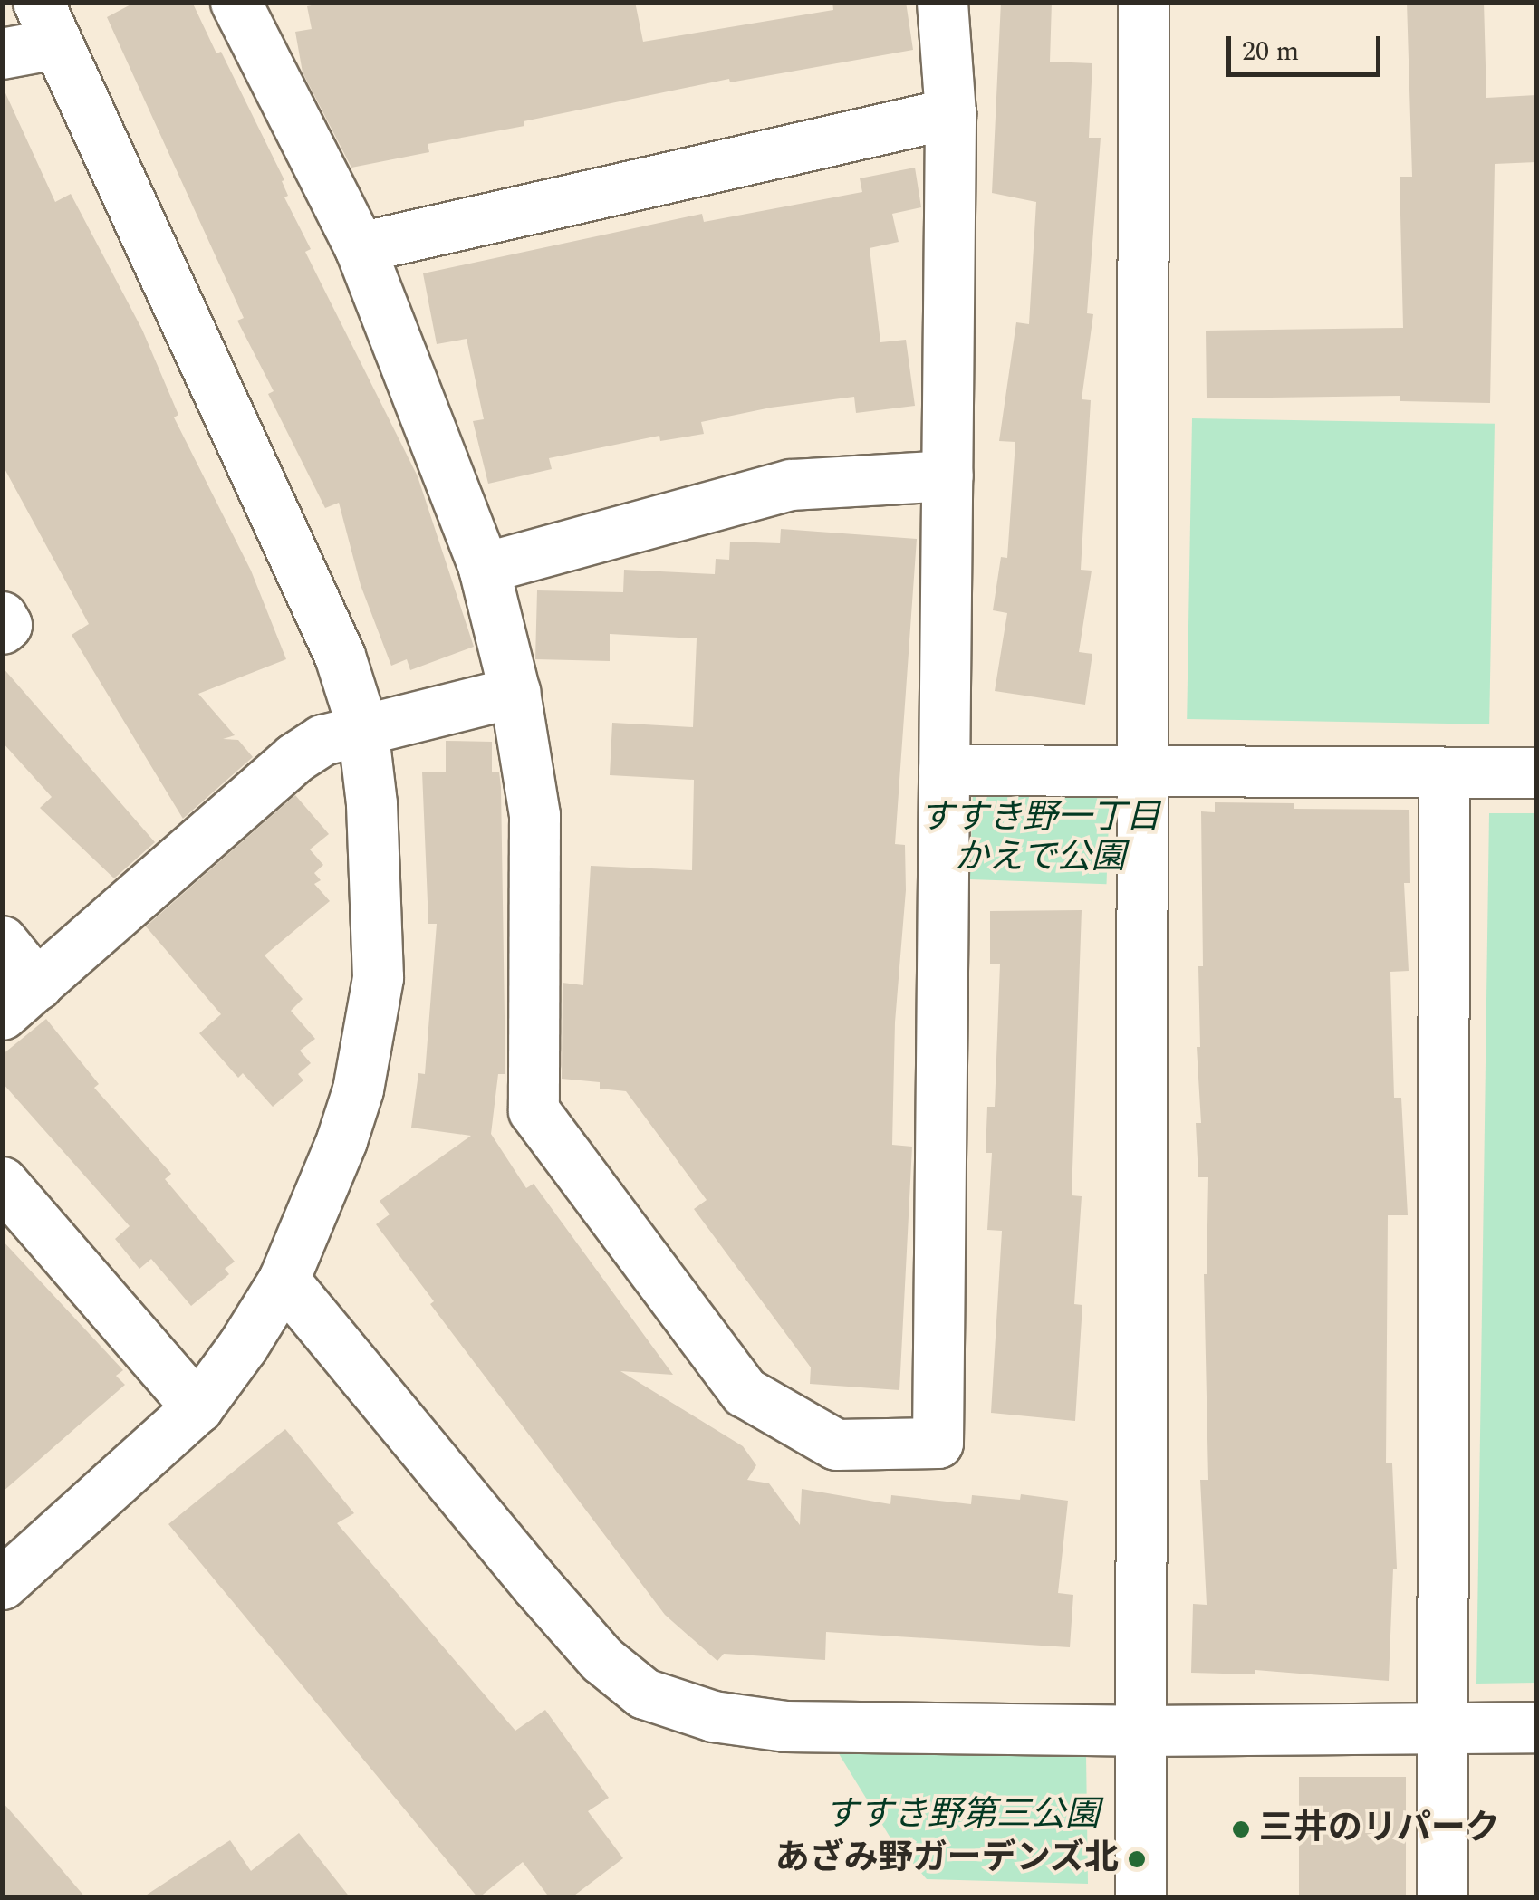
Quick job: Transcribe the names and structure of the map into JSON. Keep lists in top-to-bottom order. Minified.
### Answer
{"parks":["すすき野一丁目 かえで公園","すすき野第三公園"],"places":["三井のリパーク","あざみ野ガーデンズ北"],"scale_bar":"20 m"}
